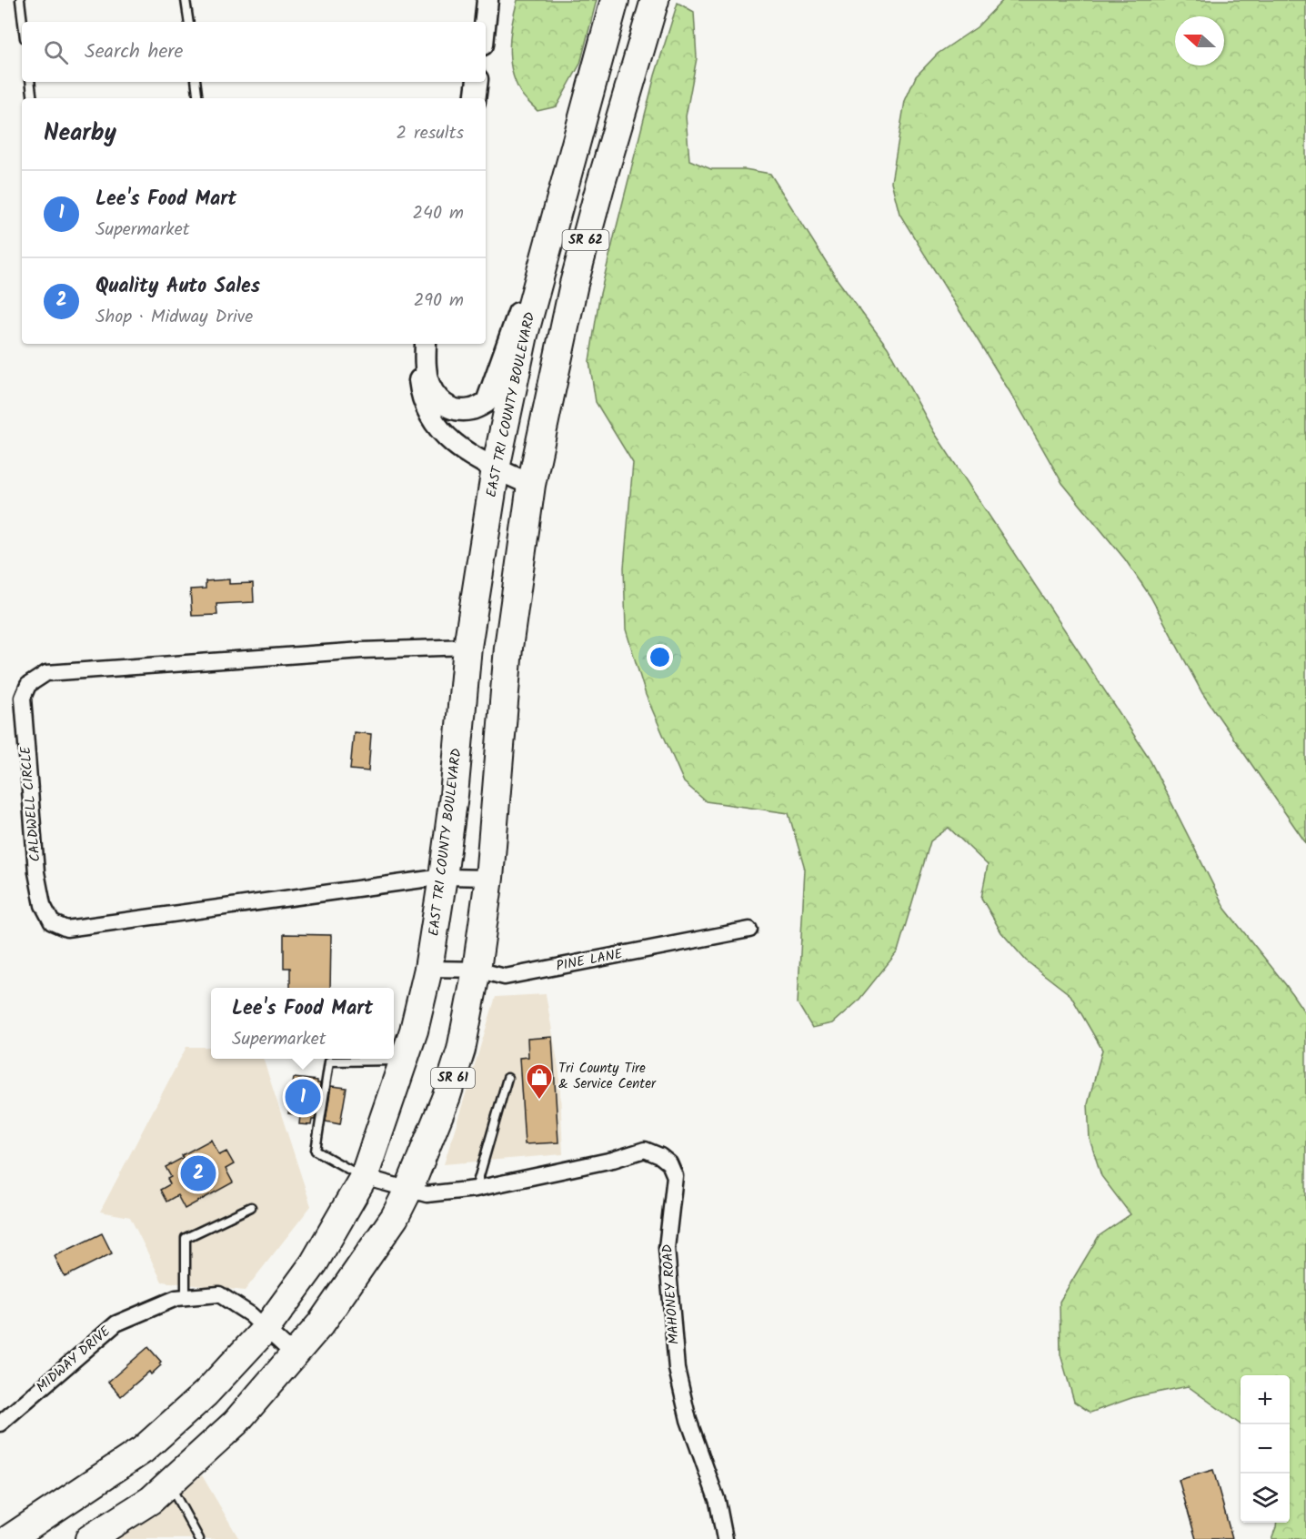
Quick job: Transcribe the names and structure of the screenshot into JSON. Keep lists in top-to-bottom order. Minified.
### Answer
{"streets":{"highway":["SR 62","EAST TRI COUNTY BOULEVARD","SR 61"],"street":["CALDWELL CIRCLE","PINE LANE","MAHONEY ROAD","MIDWAY DRIVE"]},"crossings":[["SR 62","SR 61"],["EAST TRI COUNTY BOULEVARD","CALDWELL CIRCLE"],["EAST TRI COUNTY BOULEVARD","PINE LANE"],["EAST TRI COUNTY BOULEVARD","MAHONEY ROAD"],["EAST TRI COUNTY BOULEVARD","MIDWAY DRIVE"],["CALDWELL CIRCLE","SR 61"],["PINE LANE","SR 61"],["SR 61","MAHONEY ROAD"],["SR 61","MIDWAY DRIVE"]],"places":{"shop":["Tri County Tire & Service Center"]},"north":"left","page":{"search":"Search here","heading":["Nearby","2 results"],"list":[{"mark":"1","name":"Lee's Food Mart","note":"Supermarket","value":"240 m"},{"mark":"2","name":"Quality Auto Sales","note":"Shop · Midway Drive","value":"290 m"}],"popup":["Lee's Food Mart","Supermarket"],"pins":["1","2"],"map_buttons":["+","−"]}}
